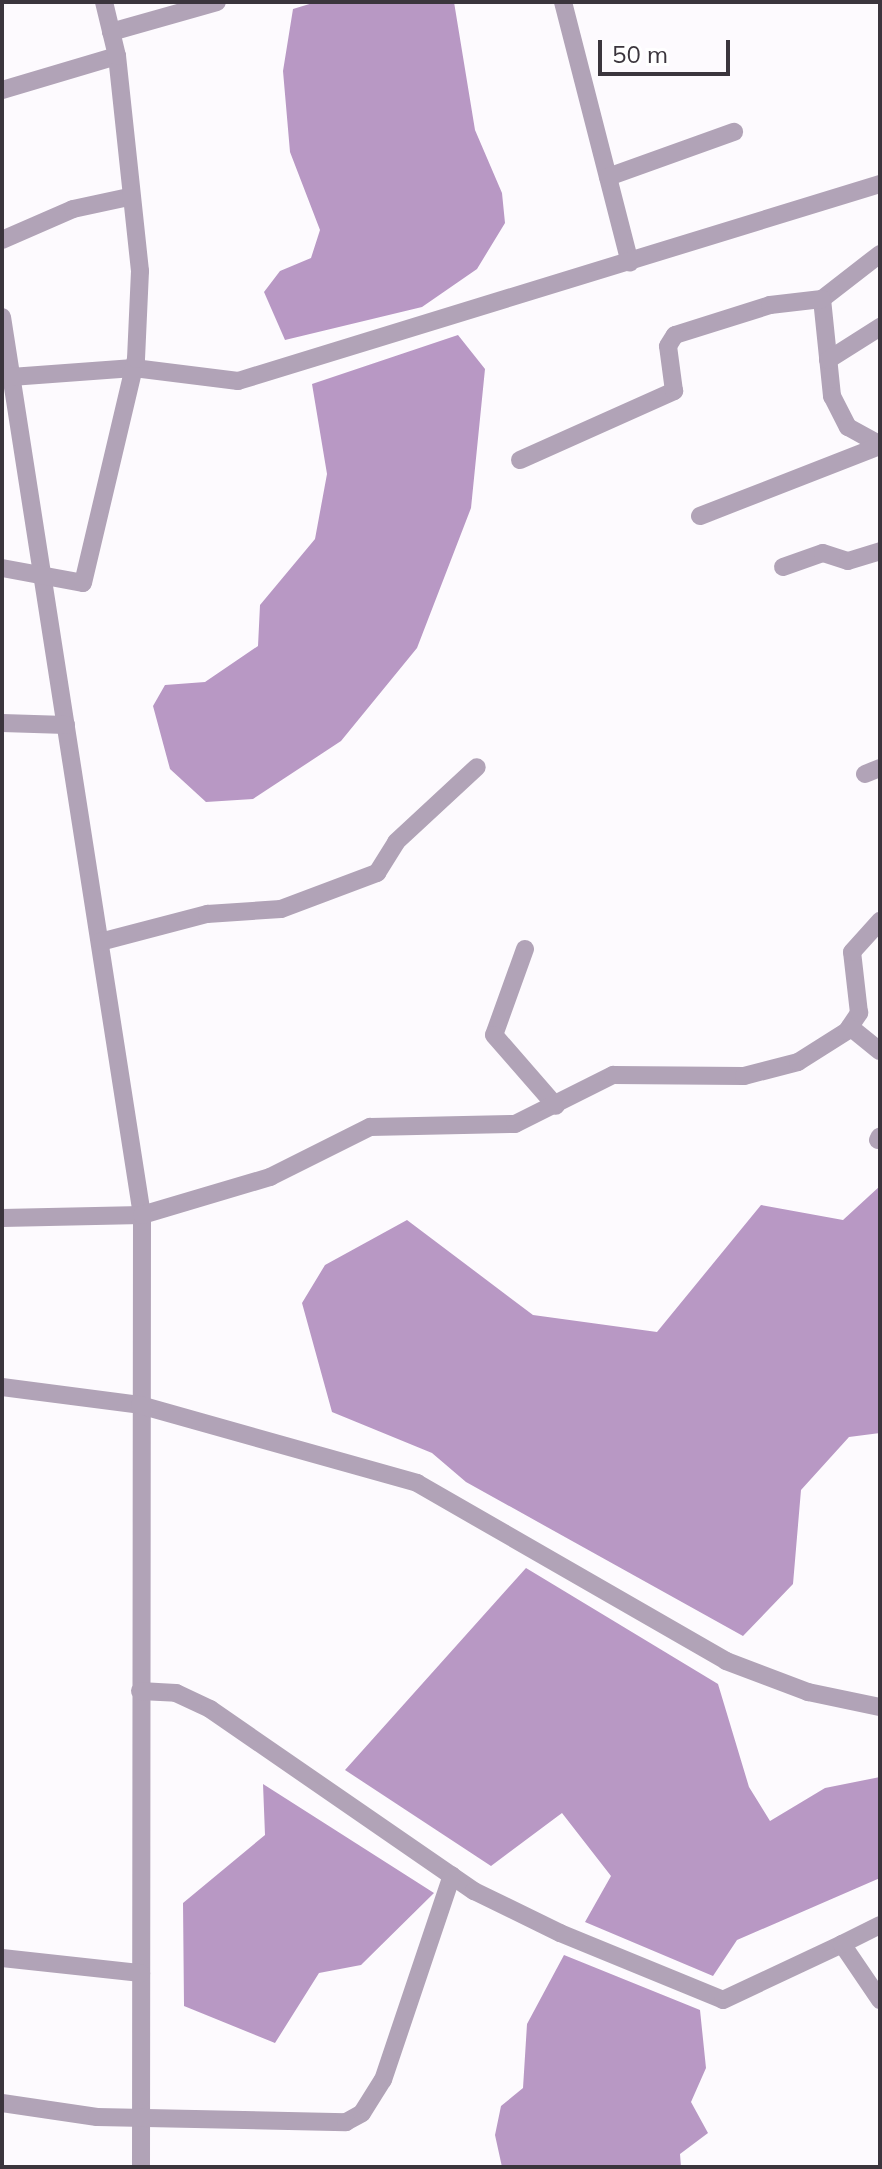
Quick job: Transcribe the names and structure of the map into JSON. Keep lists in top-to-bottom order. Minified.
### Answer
{"scale_bar":"50 m"}
